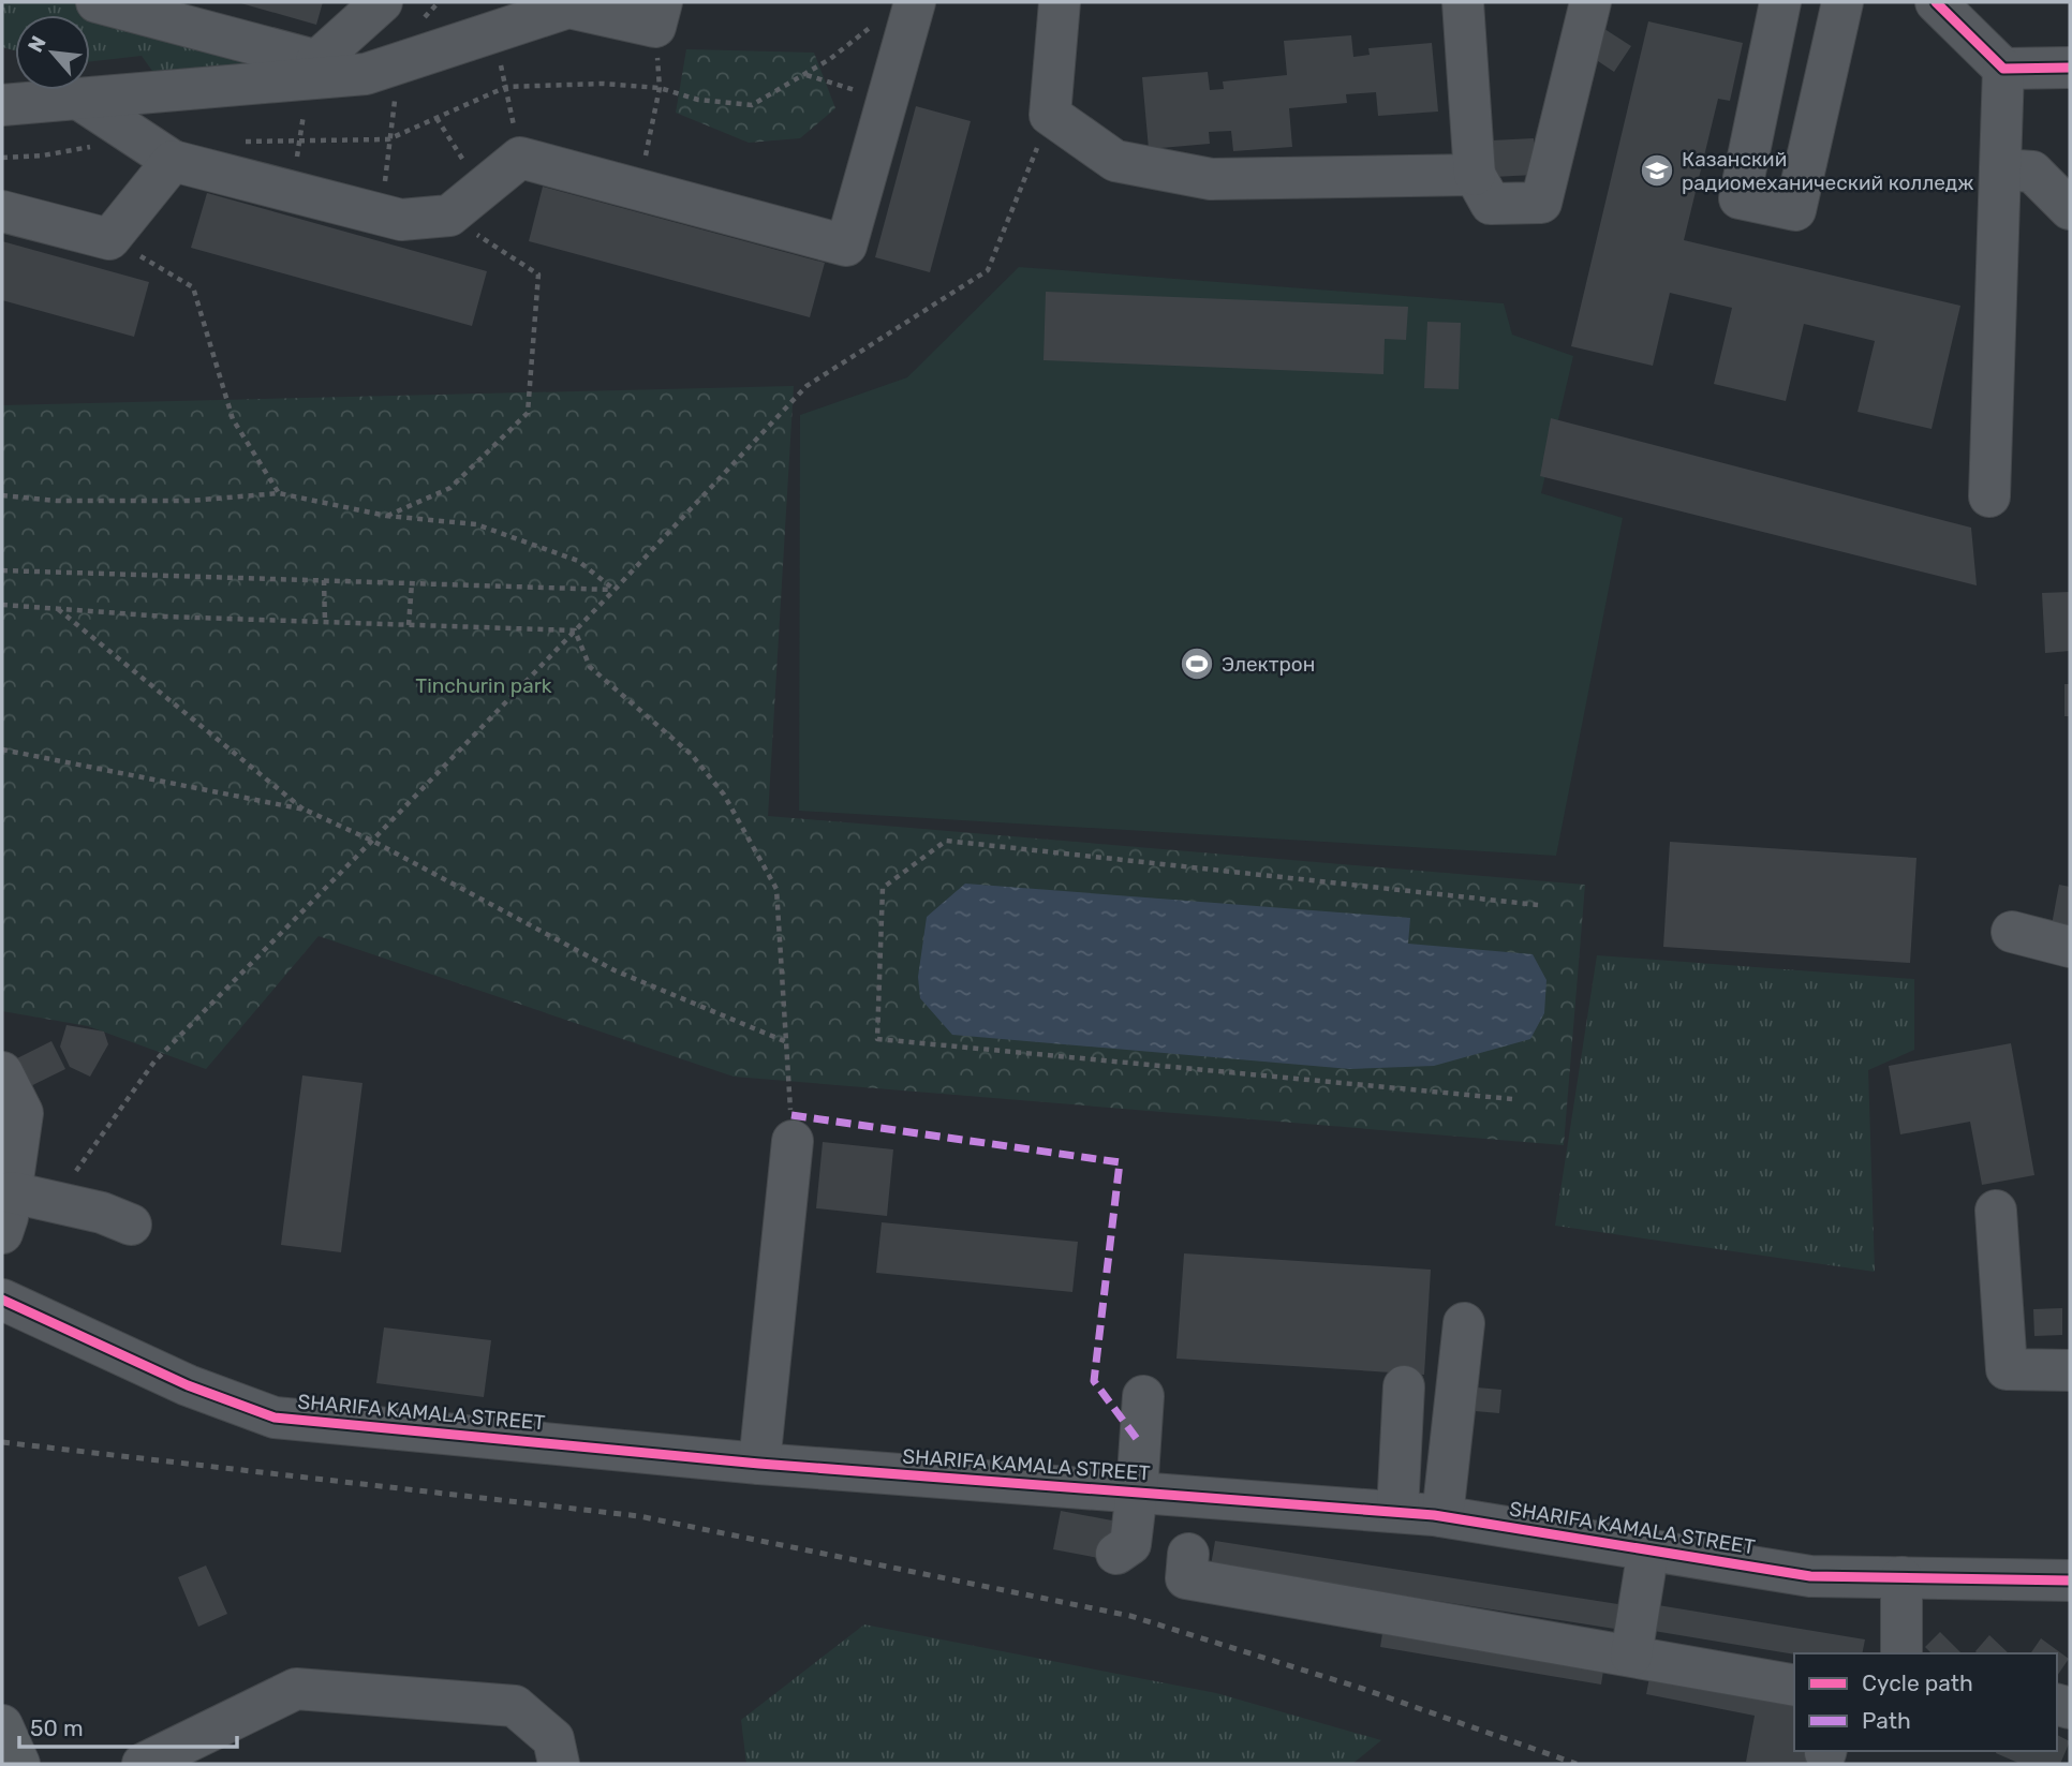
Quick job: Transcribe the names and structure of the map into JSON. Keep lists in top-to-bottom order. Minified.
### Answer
{"streets":{"street":["SHARIFA KAMALA STREET"]},"parks":["Tinchurin park"],"places":{"school or university":["Казанский радиомеханический колледж"],"sports":["Электрон"]},"legend":["Cycle path","Path"],"scale_bar":"50 m","north":"top left"}
